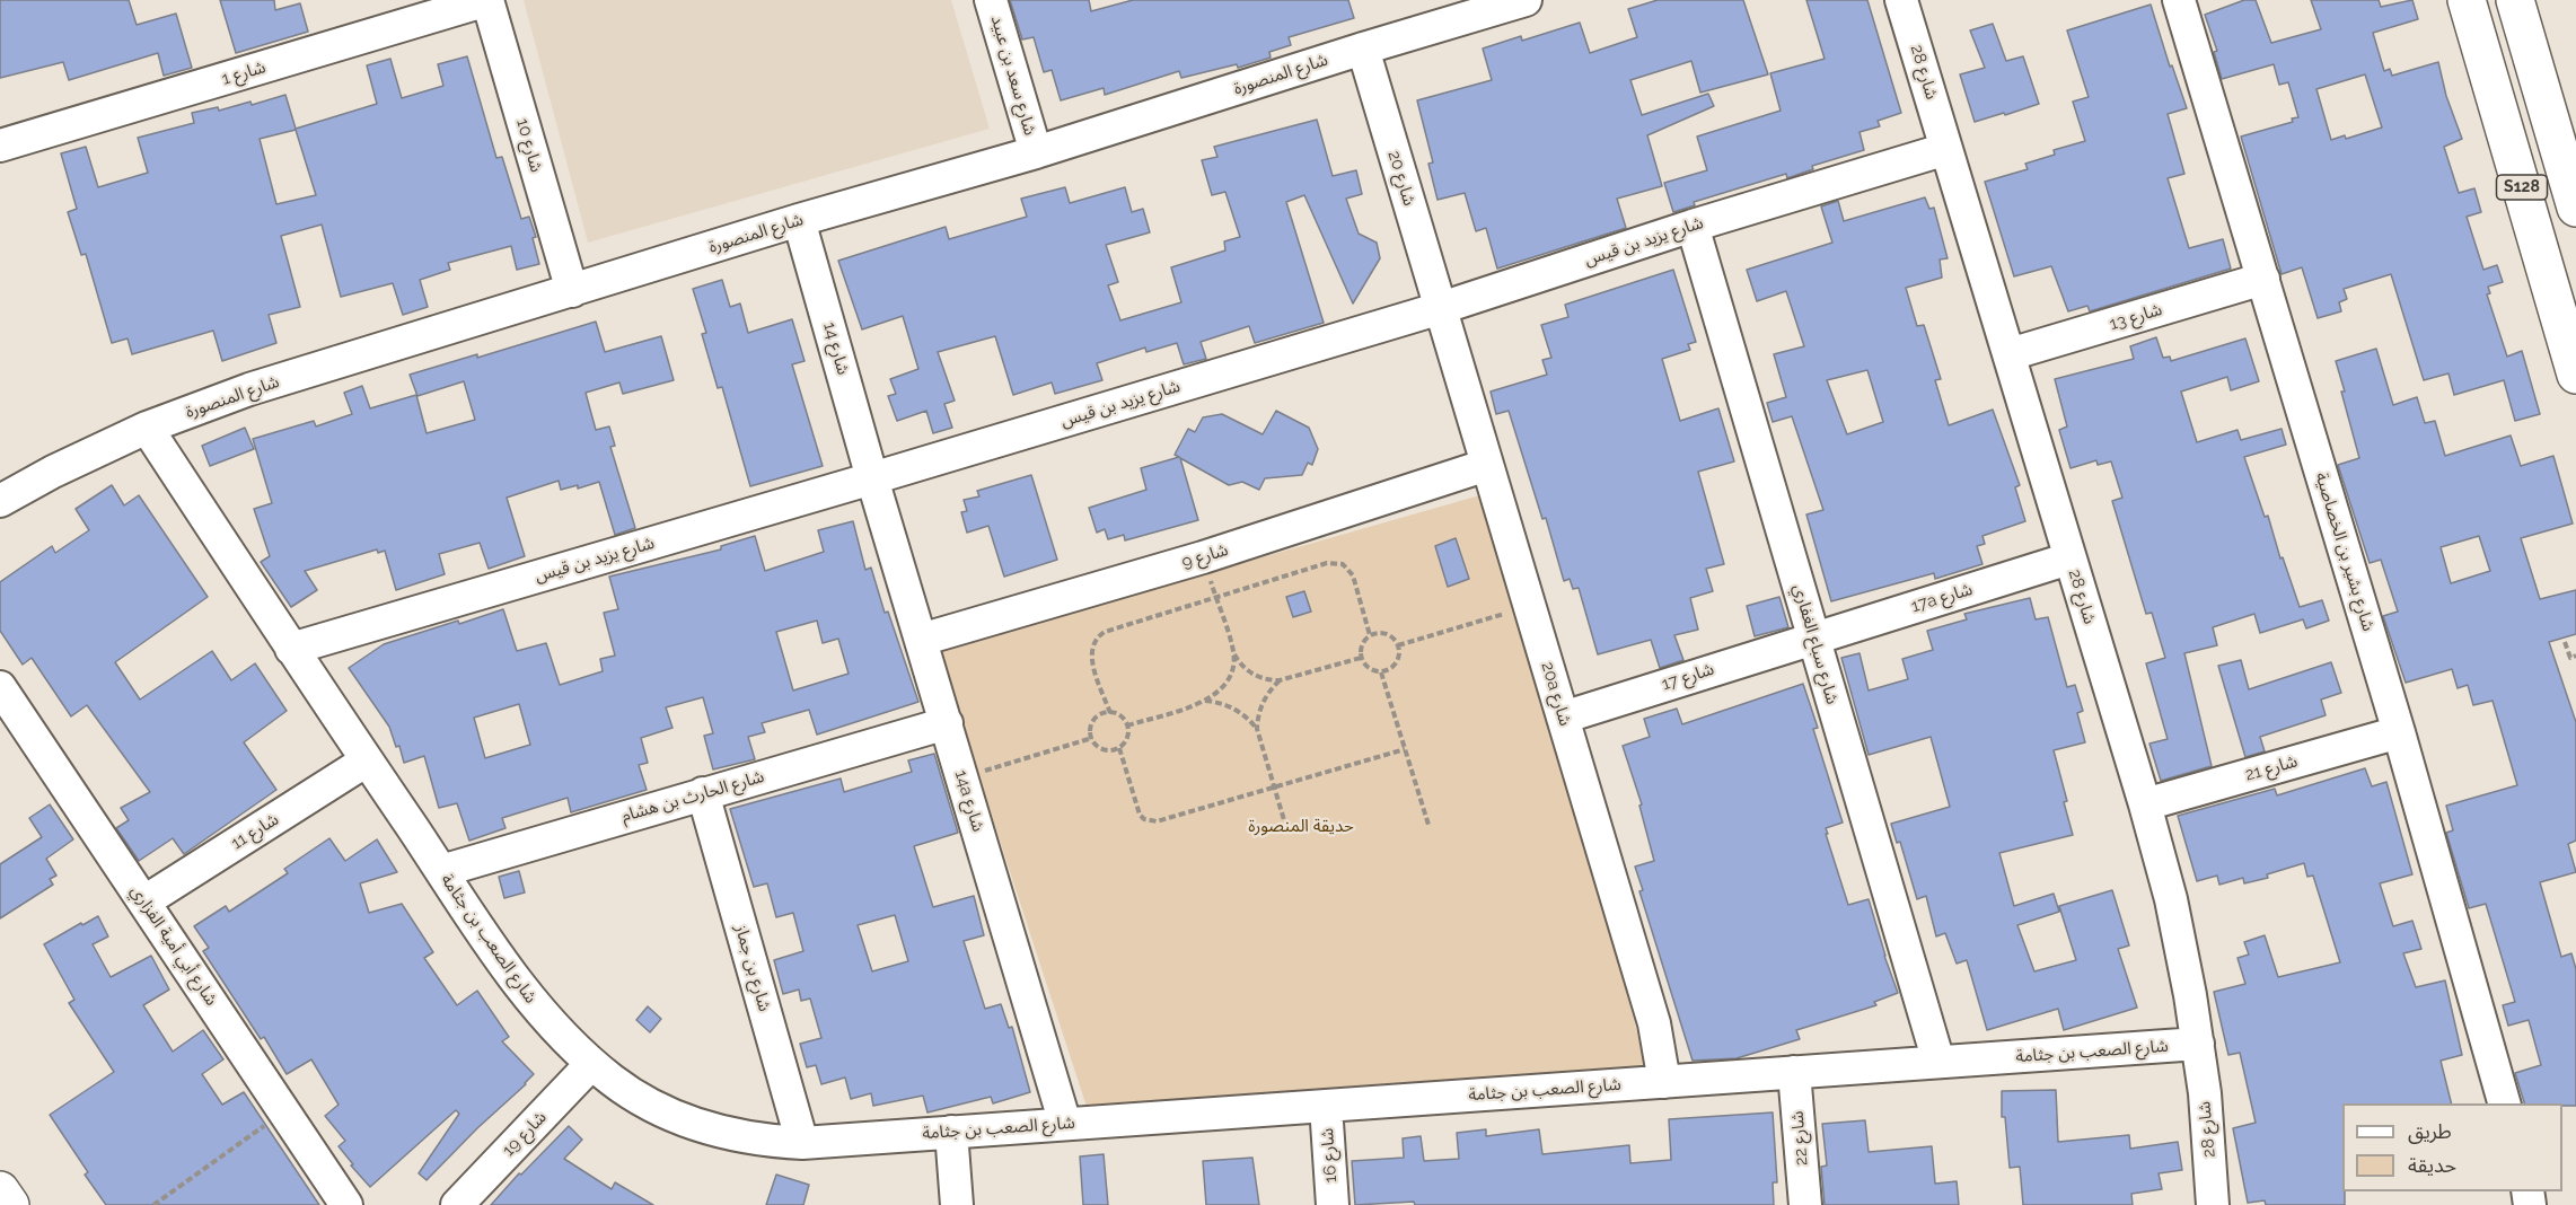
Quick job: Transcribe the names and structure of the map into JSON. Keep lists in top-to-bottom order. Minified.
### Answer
{"streets":{"main road":["S128"],"street":["شارع 28","شارع 1","شارع المنصورة","شارع سعد بن عبيد","شارع 10","شارع 20","شارع يزيد بن قيس","شارع 13","شارع 14","شارع بشير بن الخصاصية","شارع 9","17a شارع","شارع سباع الغفاري","شارع 17","20a شارع","شارع 21","شارع الحارث بن هشام","14a شارع","شارع 11","شارع الصعب بن جثامة","شارع أبي أمية الفزاري","شارع بن جماز","شارع 19","شارع 22","شارع 16"]},"crossings":[["شارع 28","شارع يزيد بن قيس"],["شارع 28","شارع 13"],["شارع 28","17a شارع"],["شارع 28","شارع 21"],["شارع 28","شارع الصعب بن جثامة"],["شارع 1","شارع 10"],["شارع المنصورة","شارع سعد بن عبيد"],["شارع المنصورة","شارع 10"],["شارع المنصورة","شارع 20"],["شارع المنصورة","شارع 14"],["شارع المنصورة","شارع الصعب بن جثامة"],["شارع 20","شارع يزيد بن قيس"],["شارع 20","20a شارع"],["شارع يزيد بن قيس","شارع 14"],["شارع يزيد بن قيس","شارع سباع الغفاري"],["شارع يزيد بن قيس","20a شارع"],["شارع يزيد بن قيس","14a شارع"],["شارع يزيد بن قيس","شارع الصعب بن جثامة"],["شارع 13","شارع بشير بن الخصاصية"],["شارع 14","14a شارع"],["شارع بشير بن الخصاصية","شارع 21"],["شارع 9","20a شارع"],["شارع 9","14a شارع"],["17a شارع","شارع سباع الغفاري"],["17a شارع","شارع 17"],["شارع سباع الغفاري","شارع 17"],["شارع سباع الغفاري","شارع الصعب بن جثامة"],["شارع 17","20a شارع"],["20a شارع","شارع الصعب بن جثامة"],["شارع الحارث بن هشام","14a شارع"],["شارع الحارث بن هشام","شارع الصعب بن جثامة"],["شارع الحارث بن هشام","شارع بن جماز"],["14a شارع","شارع الصعب بن جثامة"],["شارع 11","شارع الصعب بن جثامة"],["شارع 11","شارع أبي أمية الفزاري"],["شارع الصعب بن جثامة","شارع بن جماز"],["شارع الصعب بن جثامة","شارع 19"],["شارع الصعب بن جثامة","شارع 22"],["شارع الصعب بن جثامة","شارع 16"]],"parks":["حديقة المنصورة"],"legend":["طريق","حديقة"]}
